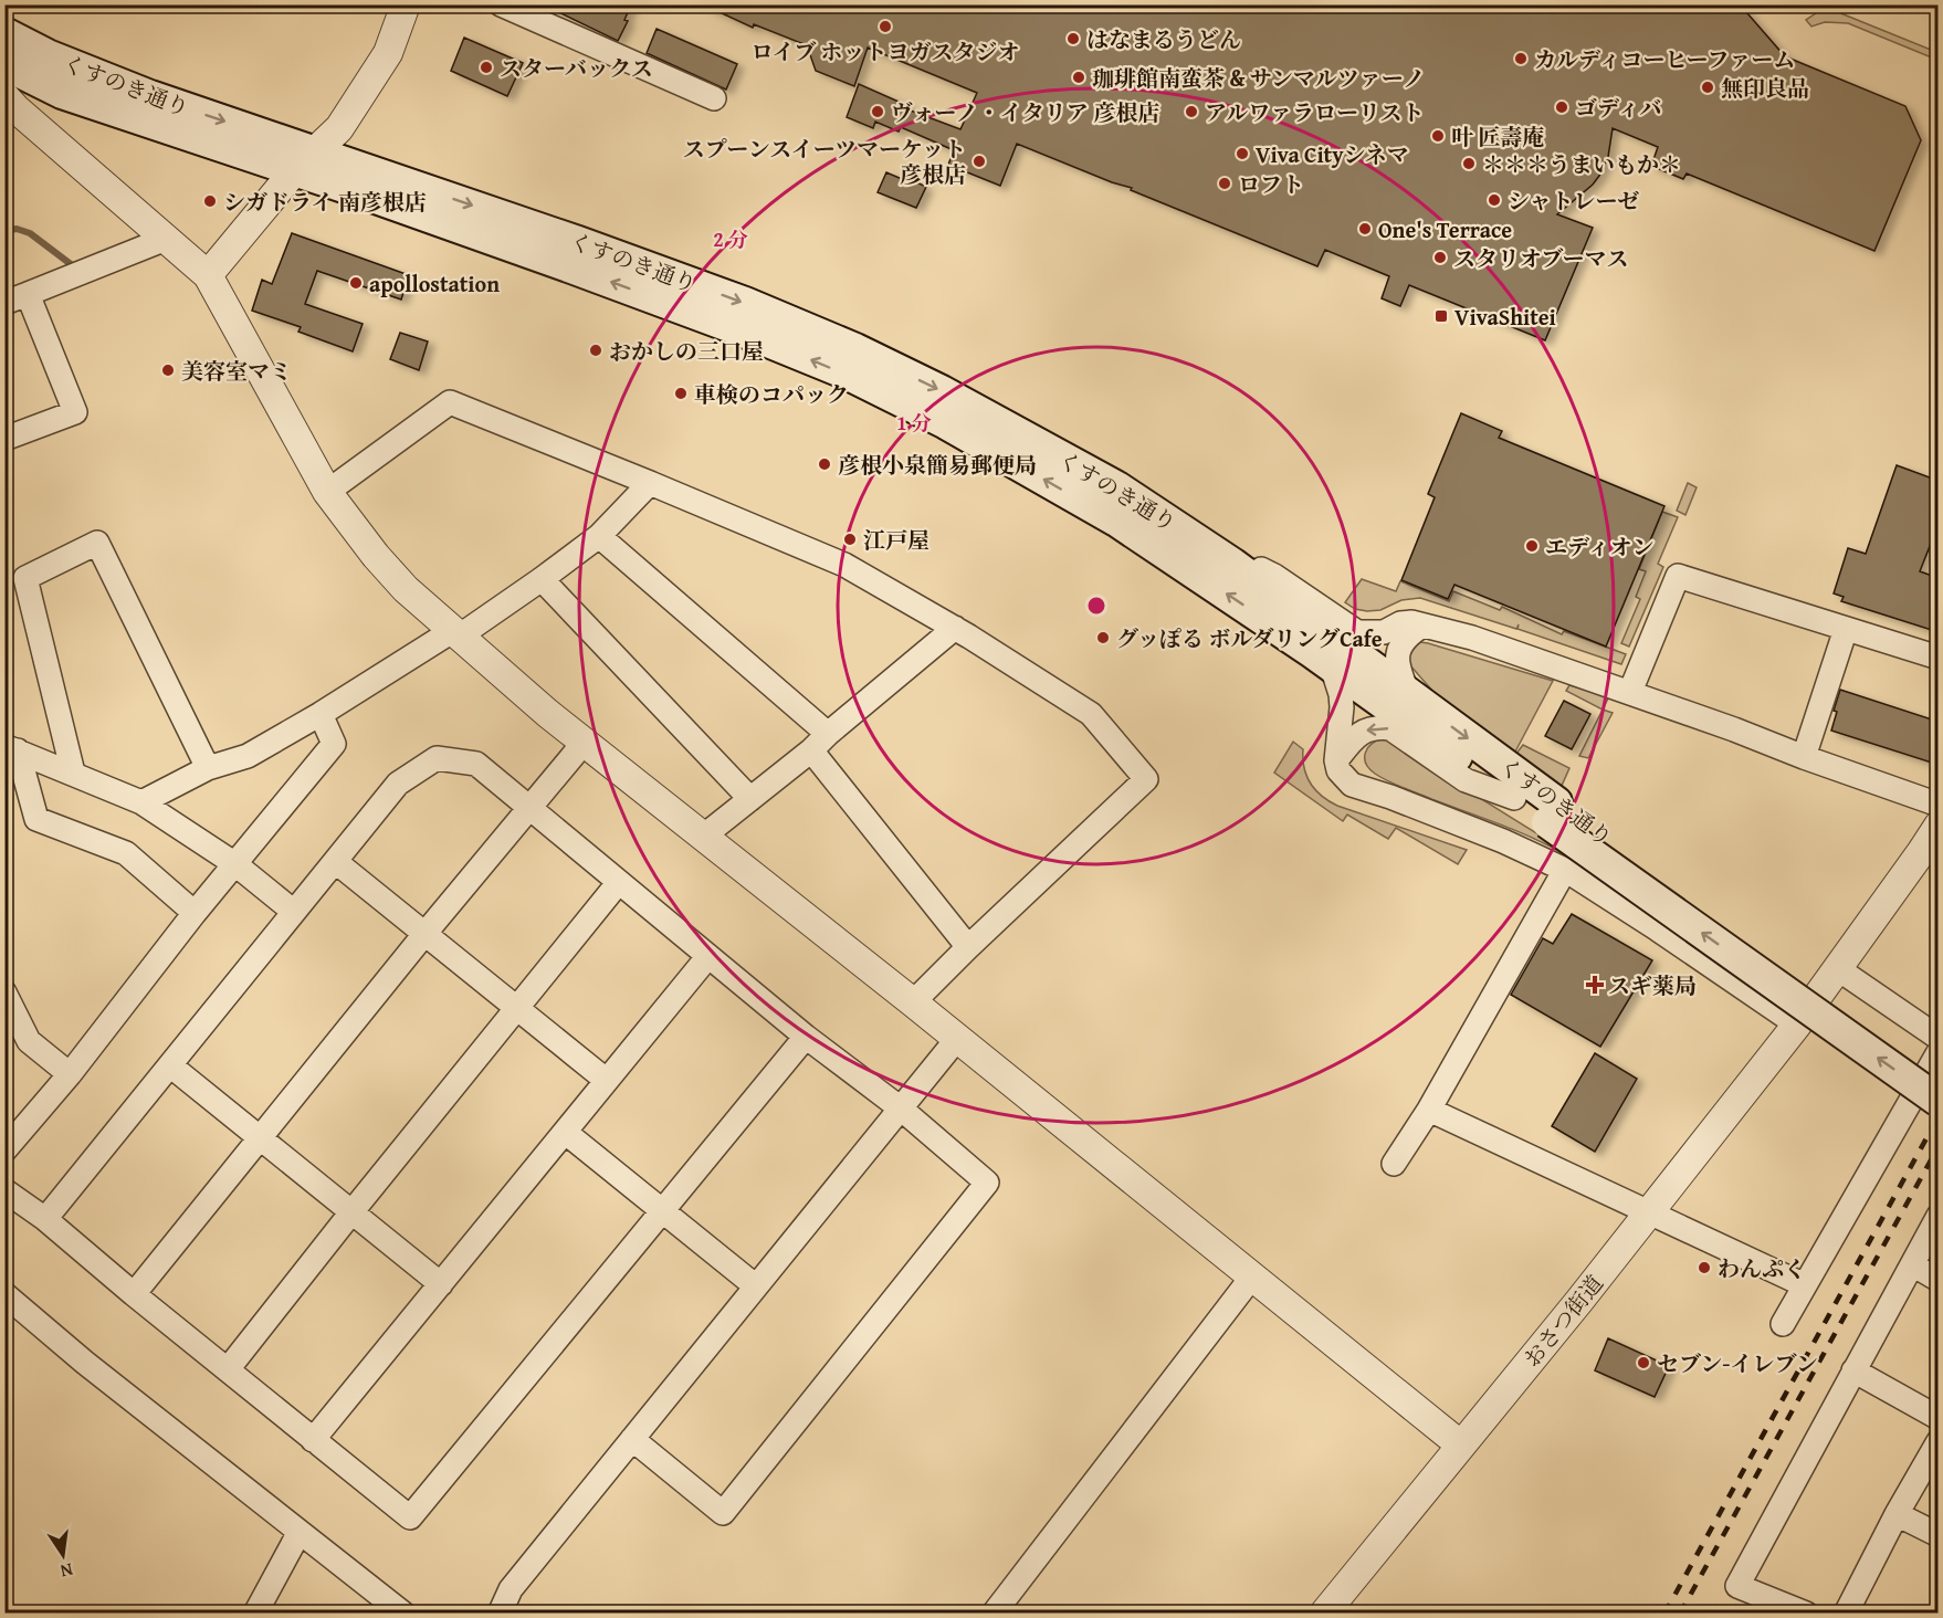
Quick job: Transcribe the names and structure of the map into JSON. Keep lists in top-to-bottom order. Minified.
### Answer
{"streets":{"main road":["くすのき通り"],"street":["おさつ街道"]},"places":{"other":["ロイブ ホットヨガスタジオ","はなまるうどん","カルディコーヒーファーム","スターバックス","珈琲館南蛮茶 & サンマルツァーノ","無印良品","ゴディバ","ヴォーノ・イタリア 彦根店","アルワァラローリスト","叶 匠壽庵","Viva Cityシネマ","スプーンスイーツマーケット 彦根店","＊＊＊うまいもか＊","ロフト","シャトレーゼ","シガドライ 南彦根店","One's Terrace","スタリオブーマス","apollostation","おかしの三口屋","美容室マミ","車検のコパック","彦根小泉簡易郵便局","江戸屋","エディオン","グッぽる ボルダリングCafe","わんぷく","セブン-イレブン"],"transit":["VivaShitei"],"health":["スギ薬局"]},"north":"bottom","rings":["2 分","1 分"]}
